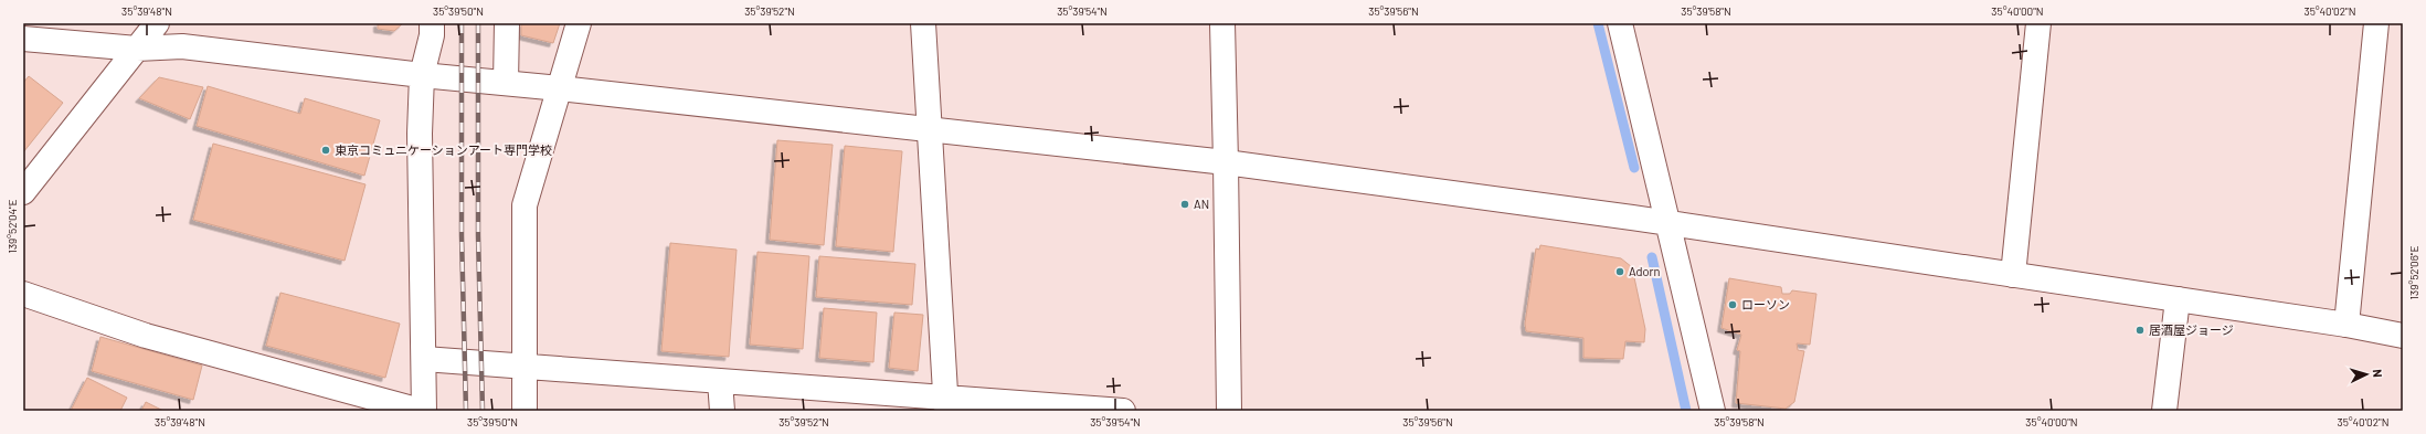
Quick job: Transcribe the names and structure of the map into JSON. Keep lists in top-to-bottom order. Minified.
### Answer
{"places":["東京コミュニケーションアート専門学校","AN","Adorn","ローソン","居酒屋ジョージ"],"north":"right","coordinates":["35°39'48\"N","35°39'50\"N","35°39'52\"N","35°39'54\"N","35°39'56\"N","35°39'58\"N","35°40'00\"N","35°40'02\"N","139°52'04\"E","139°52'06\"E"]}
